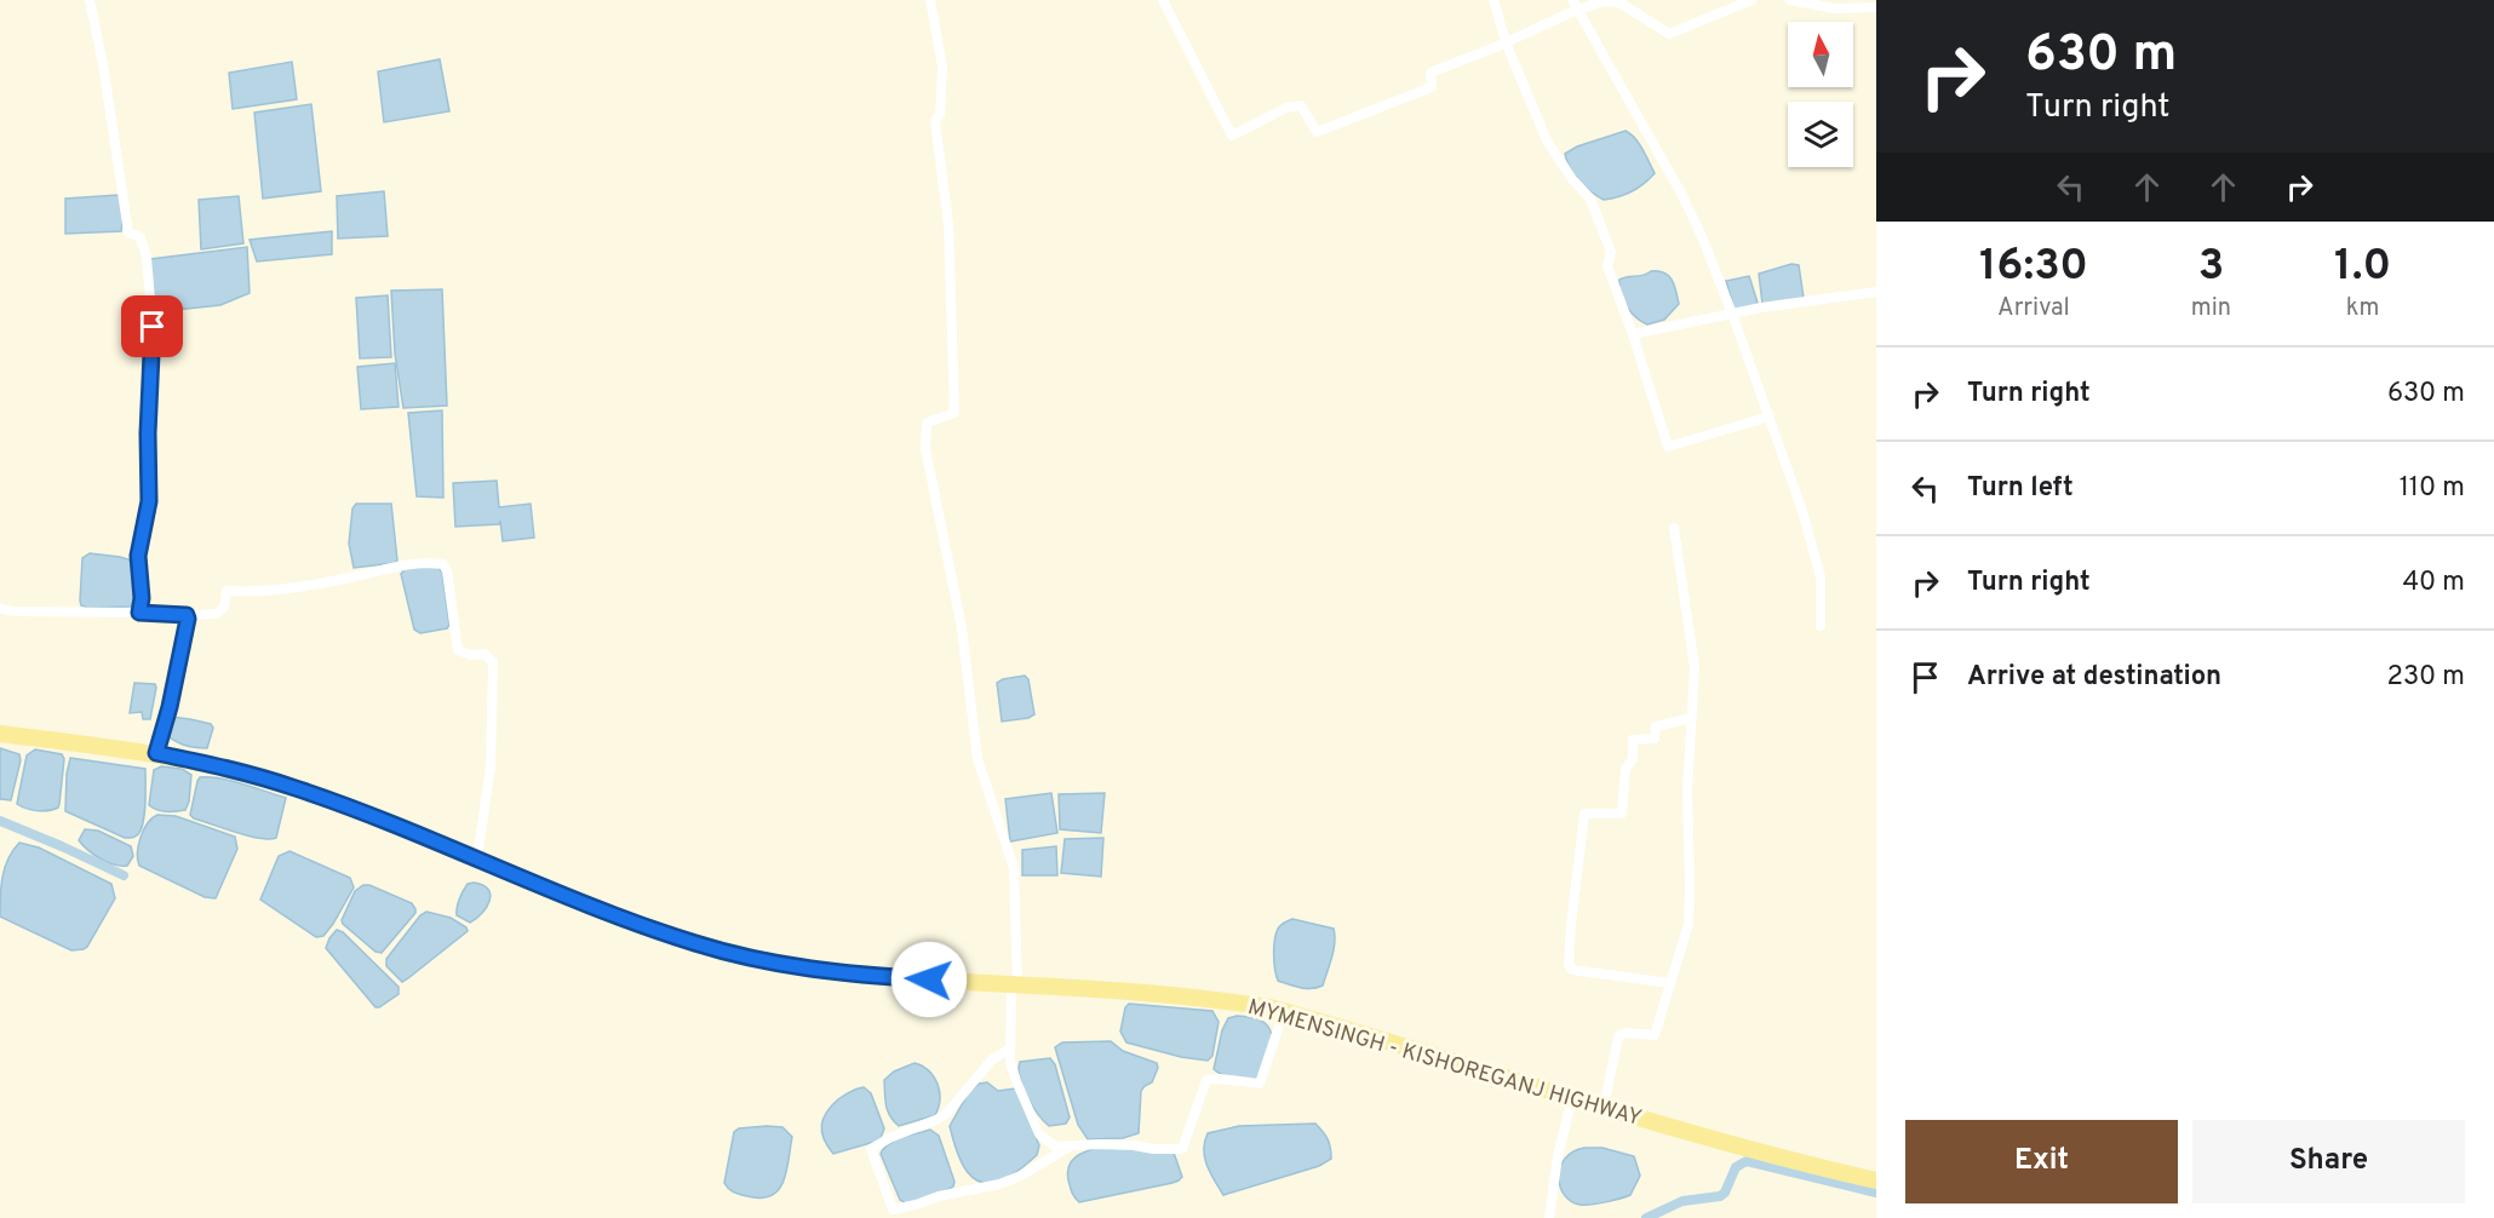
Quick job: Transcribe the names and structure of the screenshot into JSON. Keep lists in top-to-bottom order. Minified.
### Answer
{"streets":{"main road":["MYMENSINGH - KISHOREGANJ HIGHWAY"]},"north":"top","page":{"turn":["630 m","Turn right"],"eta":["16:30","Arrival","3","min","1.0","km"],"list":[{"name":"Turn right","value":"630 m"},{"name":"Turn left","value":"110 m"},{"name":"Turn right","value":"40 m"},{"name":"Arrive at destination","value":"230 m"}],"buttons":["Exit","Share"]}}
